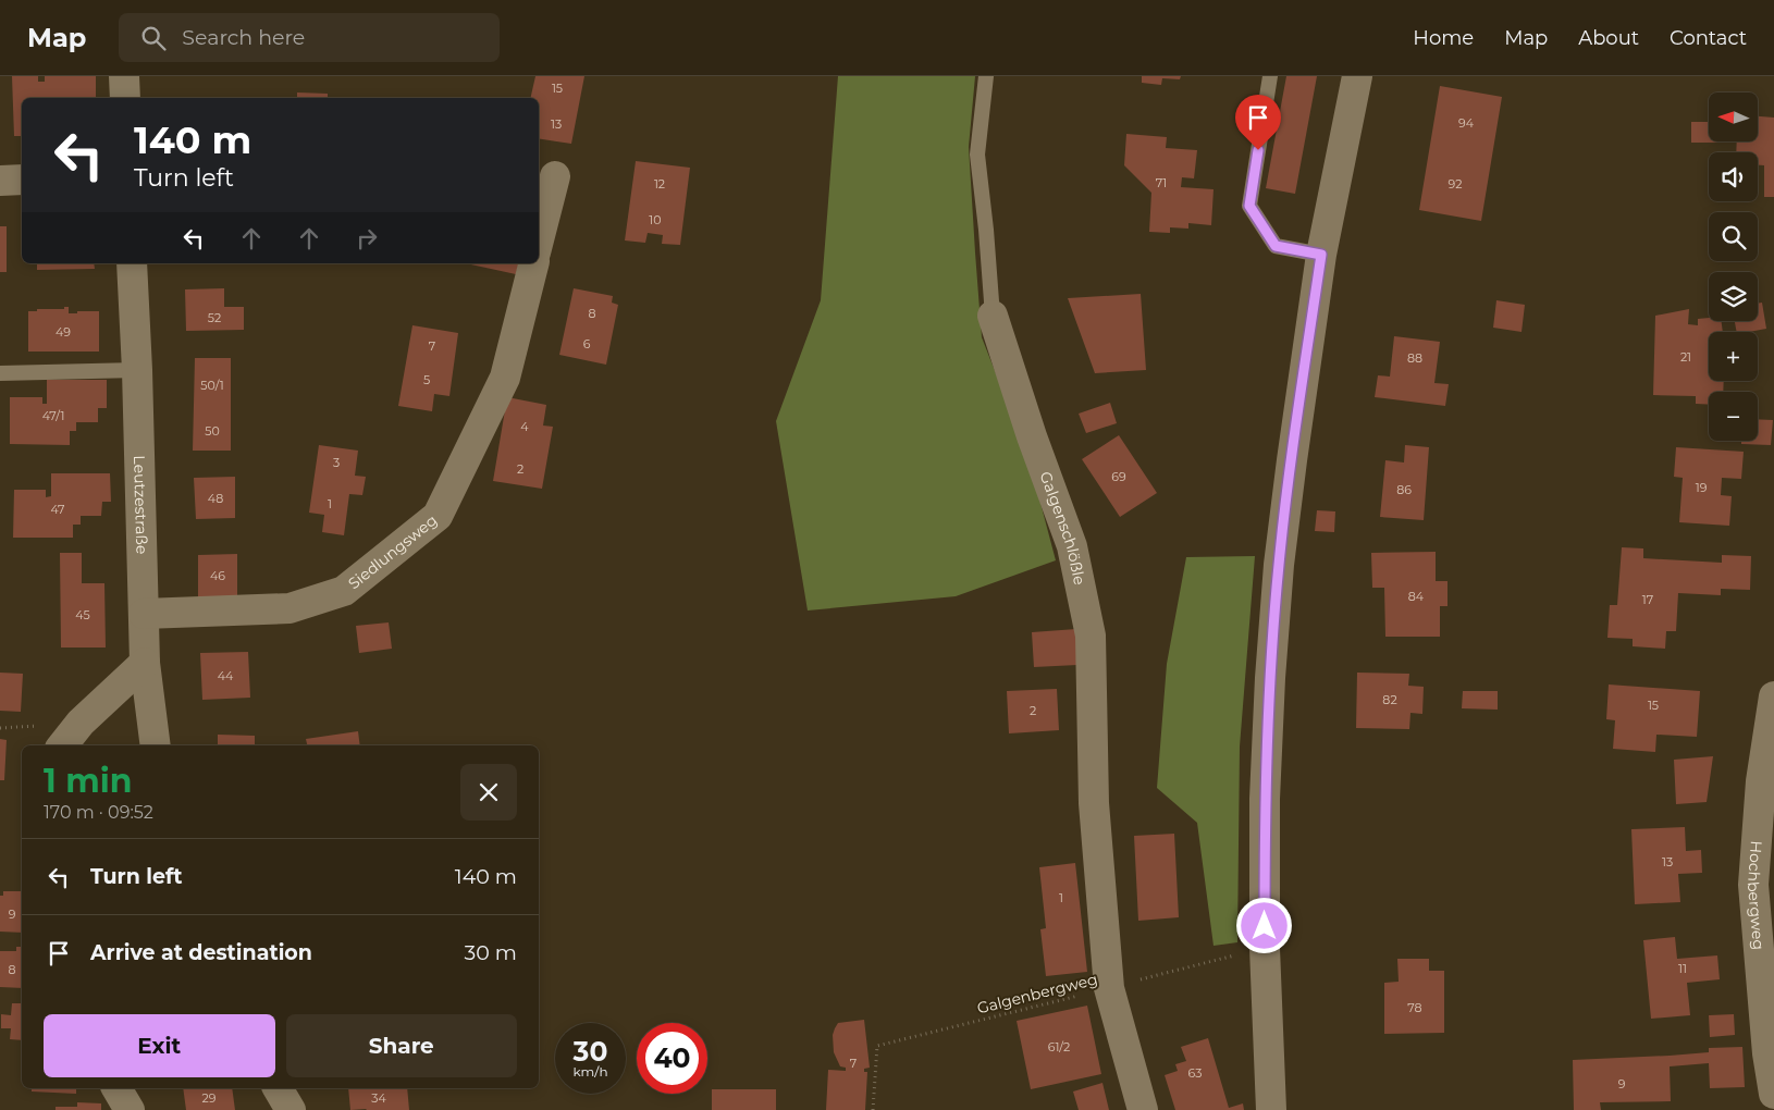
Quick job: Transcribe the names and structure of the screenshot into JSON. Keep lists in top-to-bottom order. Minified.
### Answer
{"streets":{"street":["Leutzestraße","Galgenschlößle","Siedlungsweg","Hochbergweg"],"path":["Galgenbergweg"]},"crossings":[["Leutzestraße","Siedlungsweg"],["Galgenschlößle","Galgenbergweg"]],"house_numbers":["15","94","13","71","12","92","10","8","52","49","6","7","21","88","5","50/1","47/1","4","50","3","2","69","19","86","48","1","47","46","84","17","45","44","82","15","2","13","1","9","11","8","78","61/2","7","63","9","29","34"],"north":"left","page":{"header":"Map","search":"Search here","nav":["Home","Map","About","Contact"],"map_buttons":["+","−"],"turn":["140 m","Turn left"],"heading":["1 min","170 m · 09:52"],"list":[{"name":"Turn left","value":"140 m"},{"name":"Arrive at destination","value":"30 m"}],"buttons":["Exit","Share"],"speed":"30 km/h","limit":"40"}}
